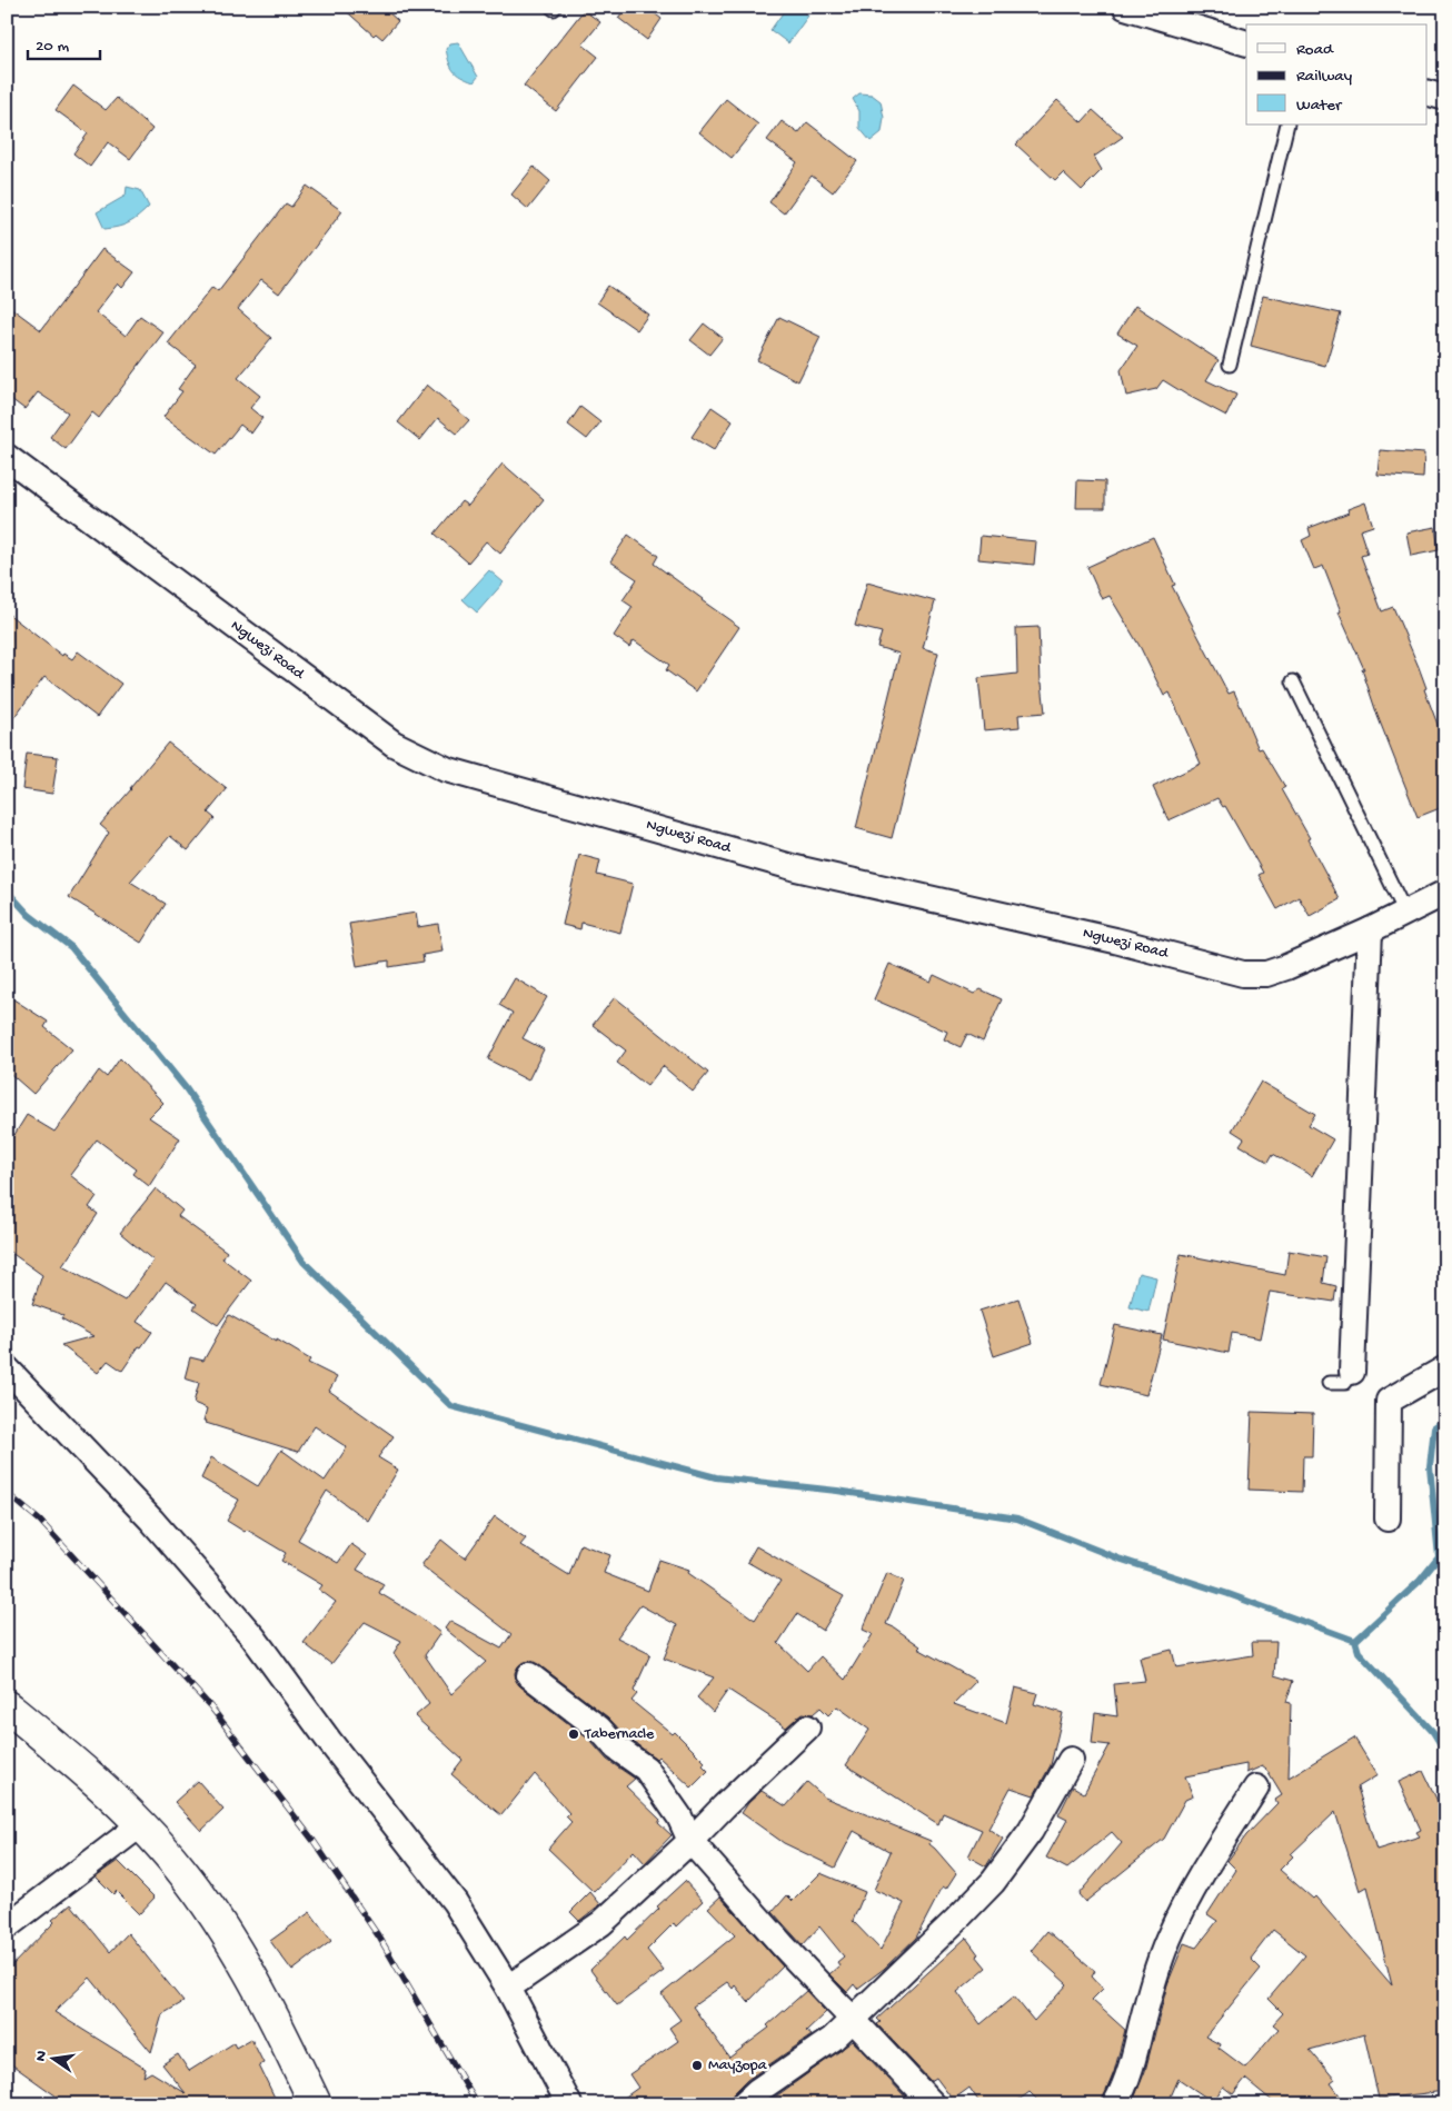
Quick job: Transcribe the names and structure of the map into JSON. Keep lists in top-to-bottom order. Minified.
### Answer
{"streets":{"street":["Ngwezi Road"]},"places":["Tabernacle","Mayzopa"],"legend":["Road","Railway","Water"],"scale_bar":"20 m","north":"left"}
